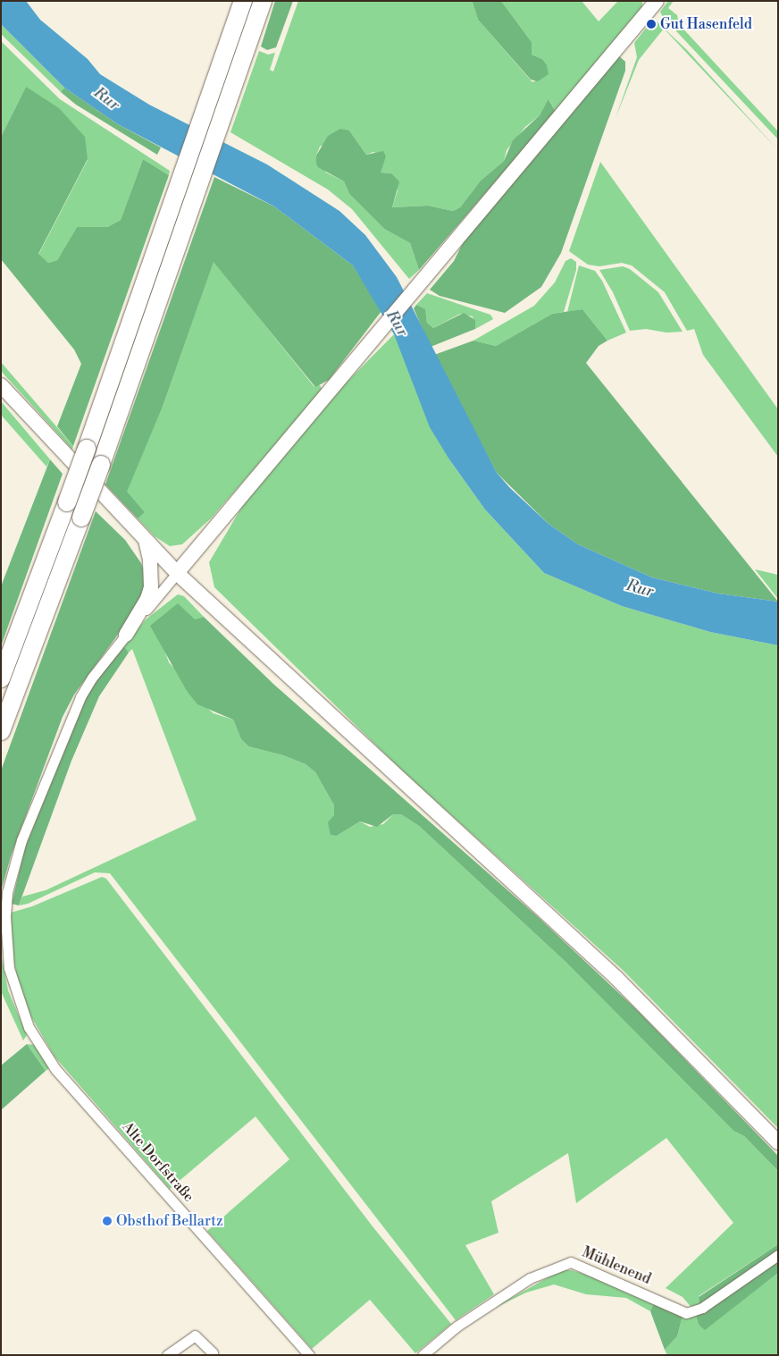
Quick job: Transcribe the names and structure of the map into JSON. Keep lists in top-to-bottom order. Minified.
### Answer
{"streets":{"street":["Alte Dorfstraße","Mühlenend"]},"water":["Rur"],"places":["Gut Hasenfeld","Obsthof Bellartz"]}
